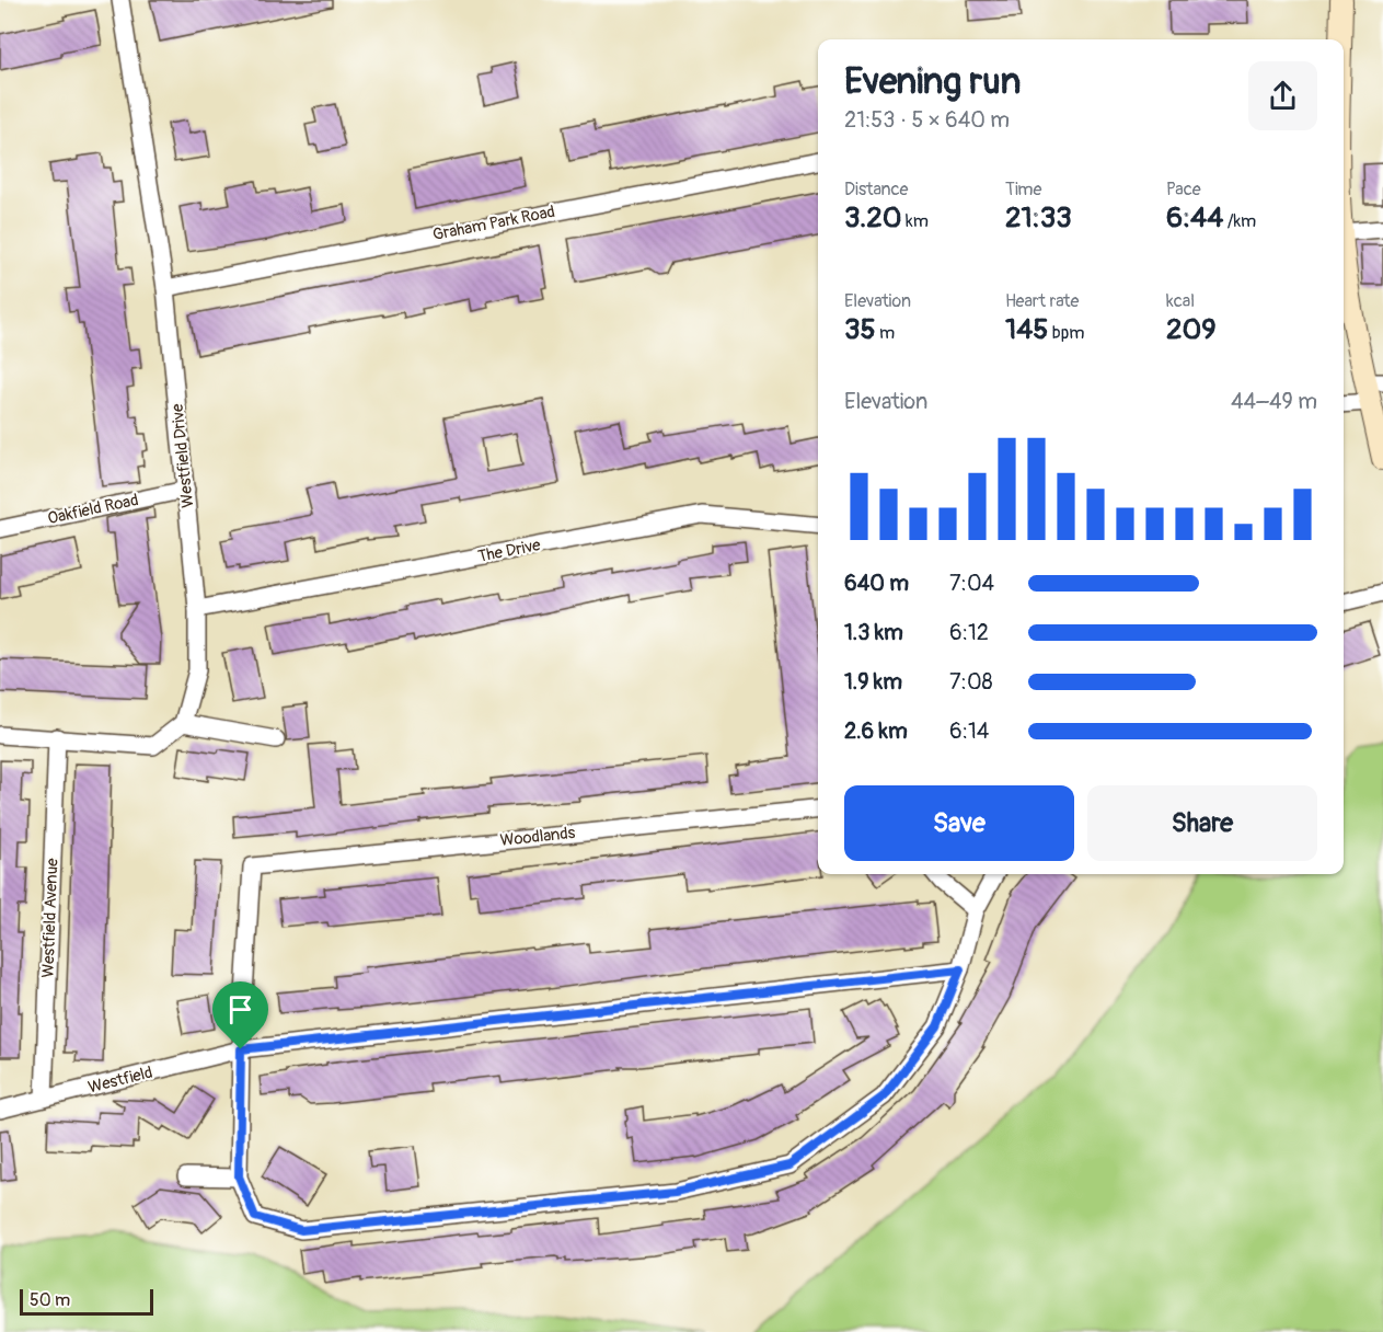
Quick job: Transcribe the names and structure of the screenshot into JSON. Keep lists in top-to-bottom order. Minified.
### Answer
{"streets":{"street":["Graham Park Road","Westfield Drive","Oakfield Road","The Drive","Woodlands","Westfield Avenue","Westfield"]},"crossings":[["Graham Park Road","Westfield Drive"],["Westfield Drive","Oakfield Road"],["Westfield Drive","The Drive"],["Woodlands","Westfield"],["Westfield Avenue","Westfield"]],"scale_bar":"50 m","page":{"heading":["Evening run","21:53 · 5 × 640 m"],"stats":[["Distance","3.20 km"],["Time","21:33"],["Pace","6:44 /km"],["Elevation","35 m"],["Heart rate","145 bpm"],["kcal","209"]],"chart":["Elevation","44–49 m"],"list":[{"name":"640 m","note":"7:04"},{"name":"1.3 km","note":"6:12"},{"name":"1.9 km","note":"7:08"},{"name":"2.6 km","note":"6:14"}],"buttons":["Save","Share"],"scale":"50 m"}}
